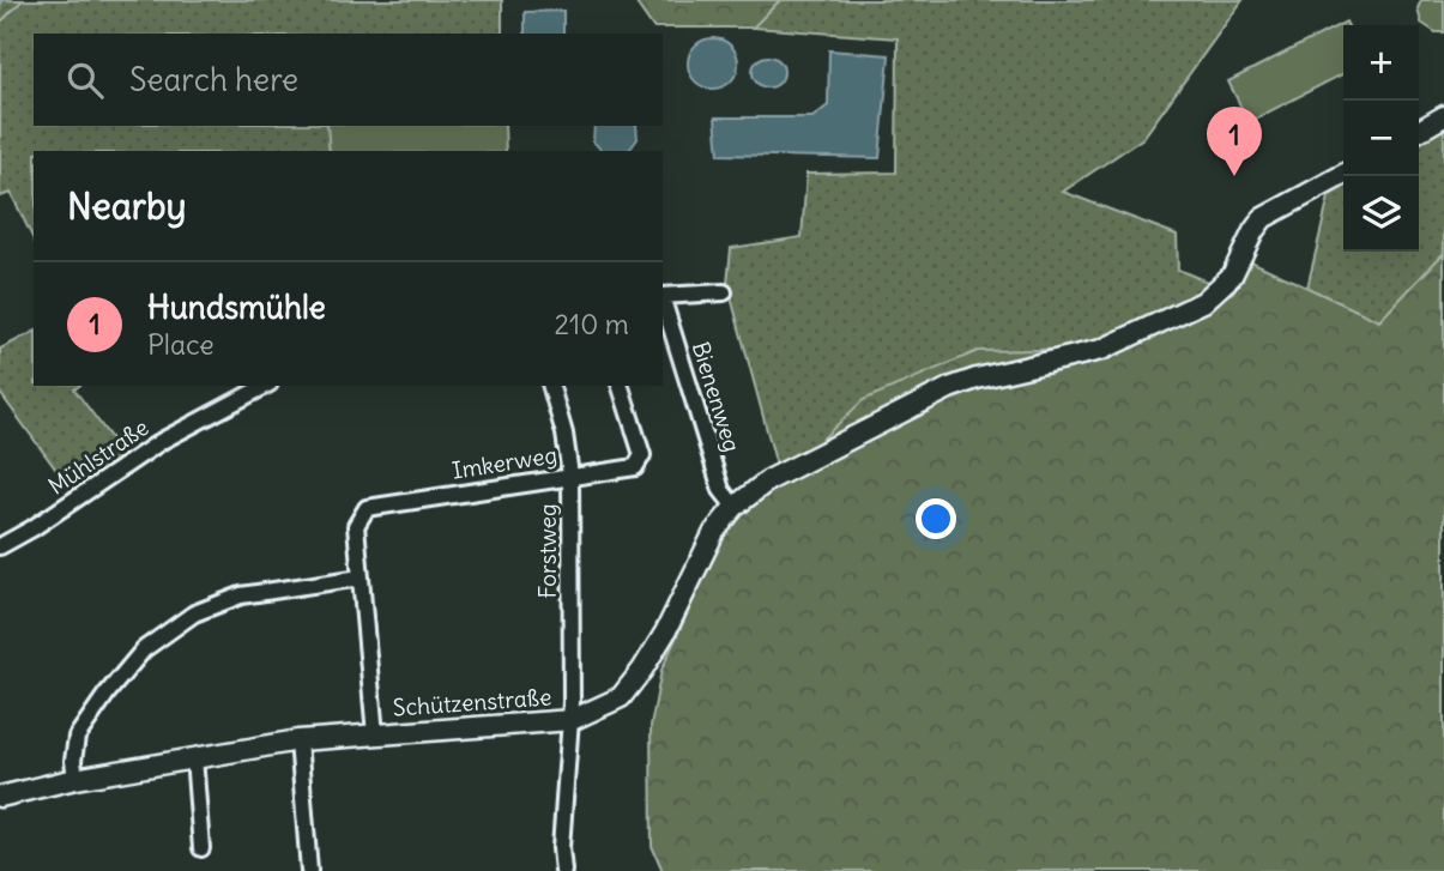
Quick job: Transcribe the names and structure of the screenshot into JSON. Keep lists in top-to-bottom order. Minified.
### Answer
{"streets":{"street":["Bienenweg","Mühlstraße","Imkerweg","Forstweg","Schützenstraße"]},"crossings":[["Bienenweg","Schützenstraße"],["Imkerweg","Forstweg"],["Imkerweg","Schützenstraße"],["Forstweg","Schützenstraße"]],"page":{"map_buttons":["+","−"],"search":"Search here","pins":"1","heading":"Nearby","list":[{"mark":"1","name":"Hundsmühle","note":"Place","value":"210 m"}]}}
